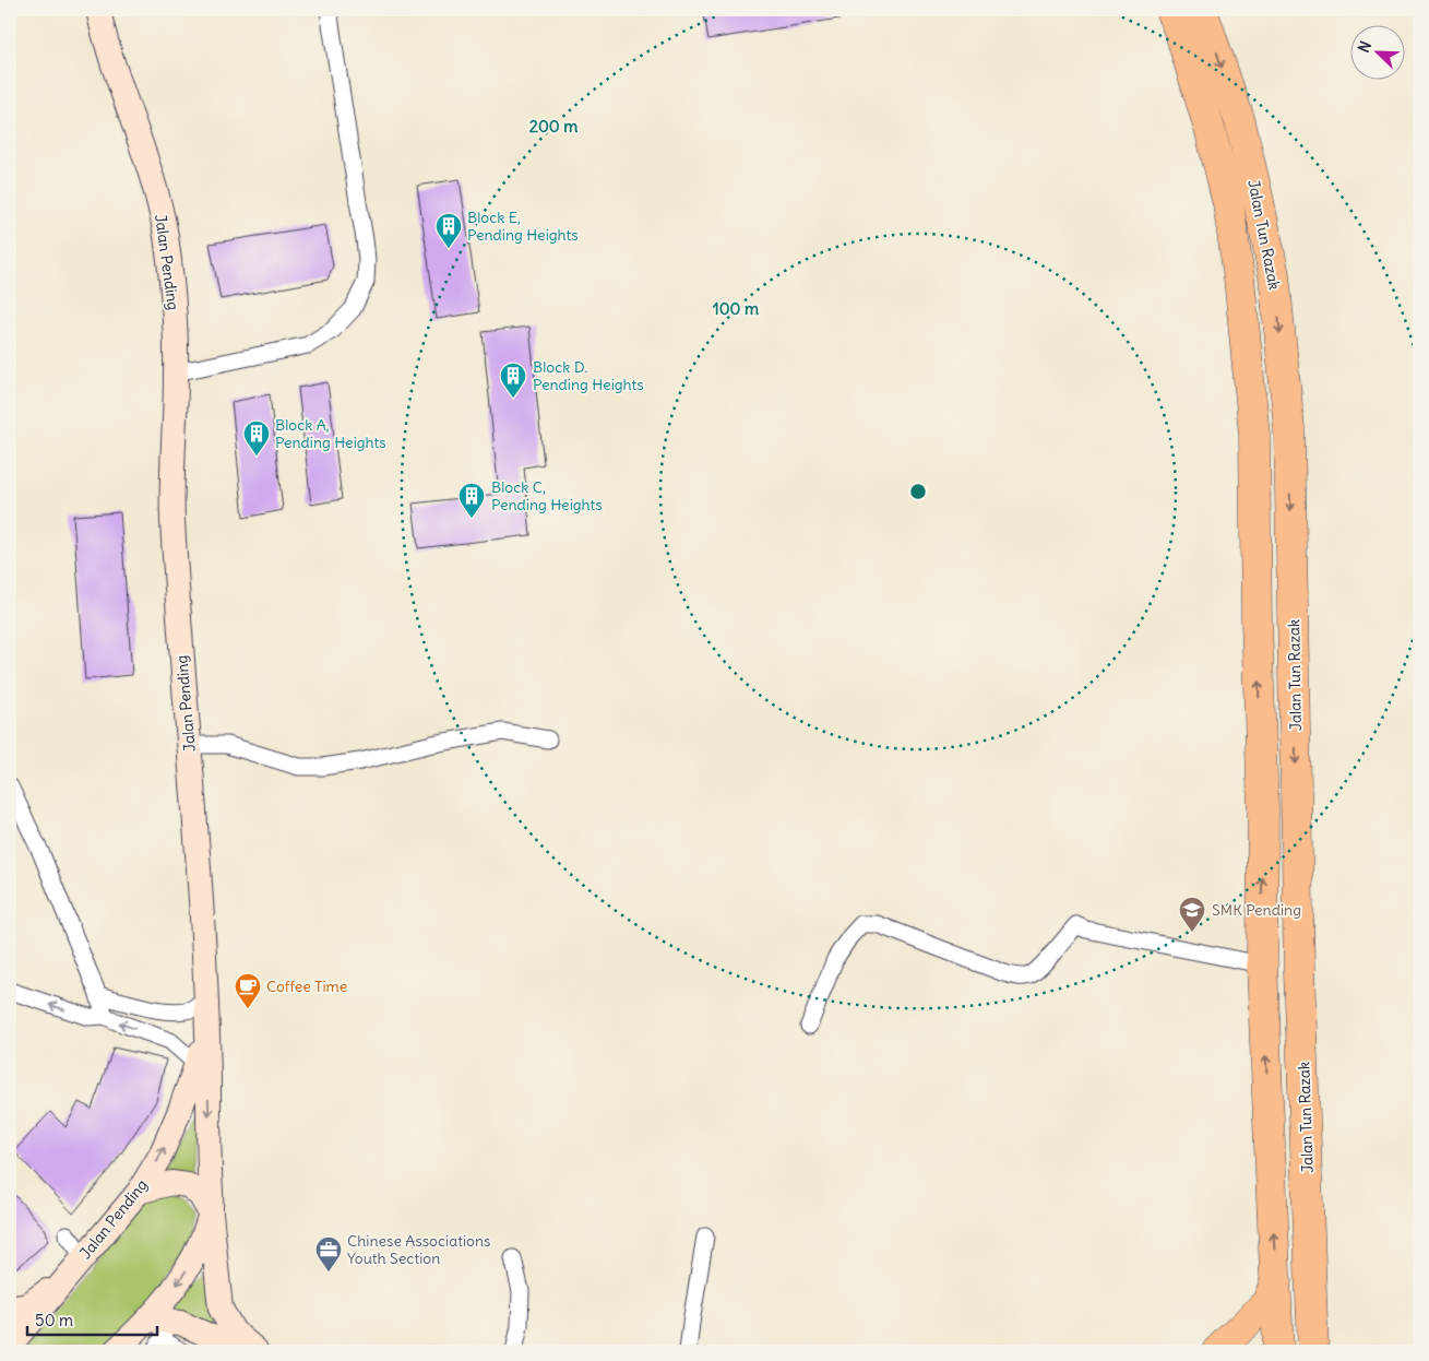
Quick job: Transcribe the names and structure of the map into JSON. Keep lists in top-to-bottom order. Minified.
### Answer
{"streets":{"highway":["Jalan Tun Razak"],"street":["Jalan Pending"]},"places":{"building":["Block E, Pending Heights","Block D. Pending Heights","Block A, Pending Heights","Block C, Pending Heights"],"school or university":["SMK Pending"],"cafe":["Coffee Time"],"office":["Chinese Associations Youth Section"]},"scale_bar":"50 m","north":"top left","rings":["200 m","100 m"]}
